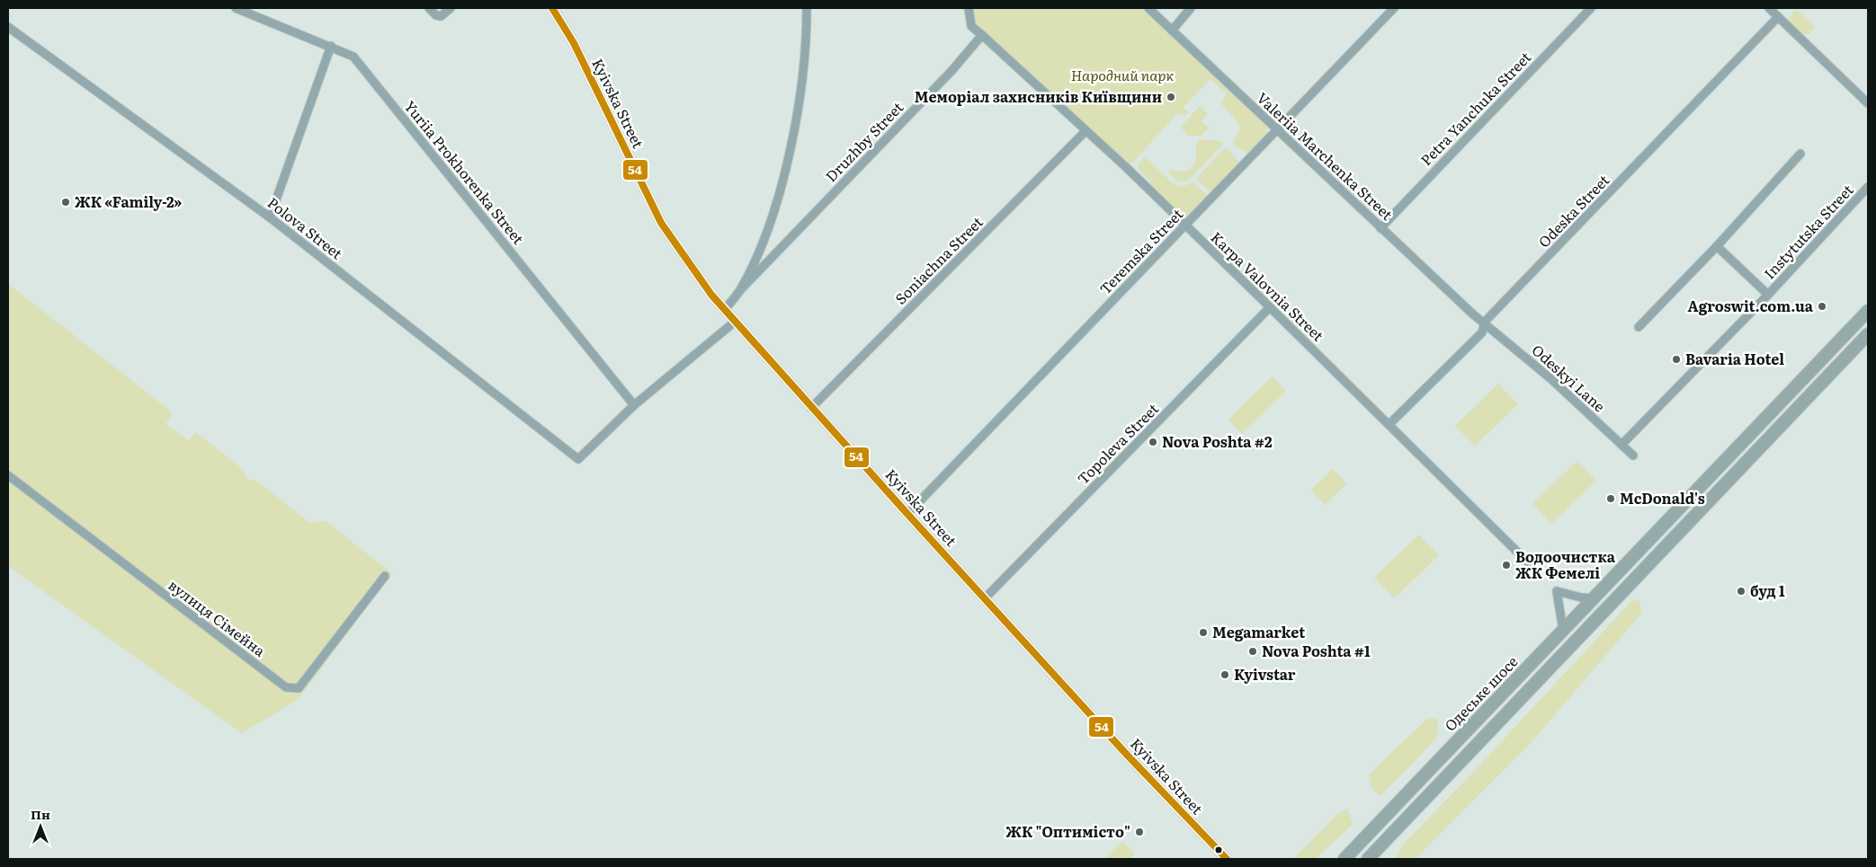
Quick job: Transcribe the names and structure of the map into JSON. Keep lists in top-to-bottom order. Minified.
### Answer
{"streets":{"highway":["Одеське шосе"],"street":["Kyivska Street","Petra Yanchuka Street","Druzhby Street","Valeriia Marchenka Street","Yuriia Prokhorenka Street","Odeska Street","Polova Street","Instytutska Street","Teremska Street","Soniachna Street","Karpa Valovnia Street","Odeskyi Lane","Topoleva Street","вулиця Сімейна"]},"crossings":[["Kyivska Street","Teremska Street"],["Kyivska Street","Soniachna Street"],["Kyivska Street","Topoleva Street"],["Petra Yanchuka Street","Valeriia Marchenka Street"],["Druzhby Street","Karpa Valovnia Street"],["Valeriia Marchenka Street","Odeska Street"],["Valeriia Marchenka Street","Teremska Street"],["Valeriia Marchenka Street","Odeskyi Lane"],["Yuriia Prokhorenka Street","Polova Street"],["Odeska Street","Karpa Valovnia Street"],["Odeska Street","Odeskyi Lane"],["Instytutska Street","Odeskyi Lane"],["Teremska Street","Karpa Valovnia Street"],["Soniachna Street","Karpa Valovnia Street"],["Karpa Valovnia Street","Topoleva Street"]],"parks":["Народний парк"],"places":["Меморіал захисників Київщини","ЖК «Family-2»","Agroswit.com.ua","Bavaria Hotel","Nova Poshta #2","McDonald's","Водоочистка ЖК Фемелі","буд 1","Megamarket","Nova Poshta #1","Kyivstar","ЖК \"Оптимісто\""],"lines":["transit line 54"],"north":"top"}
